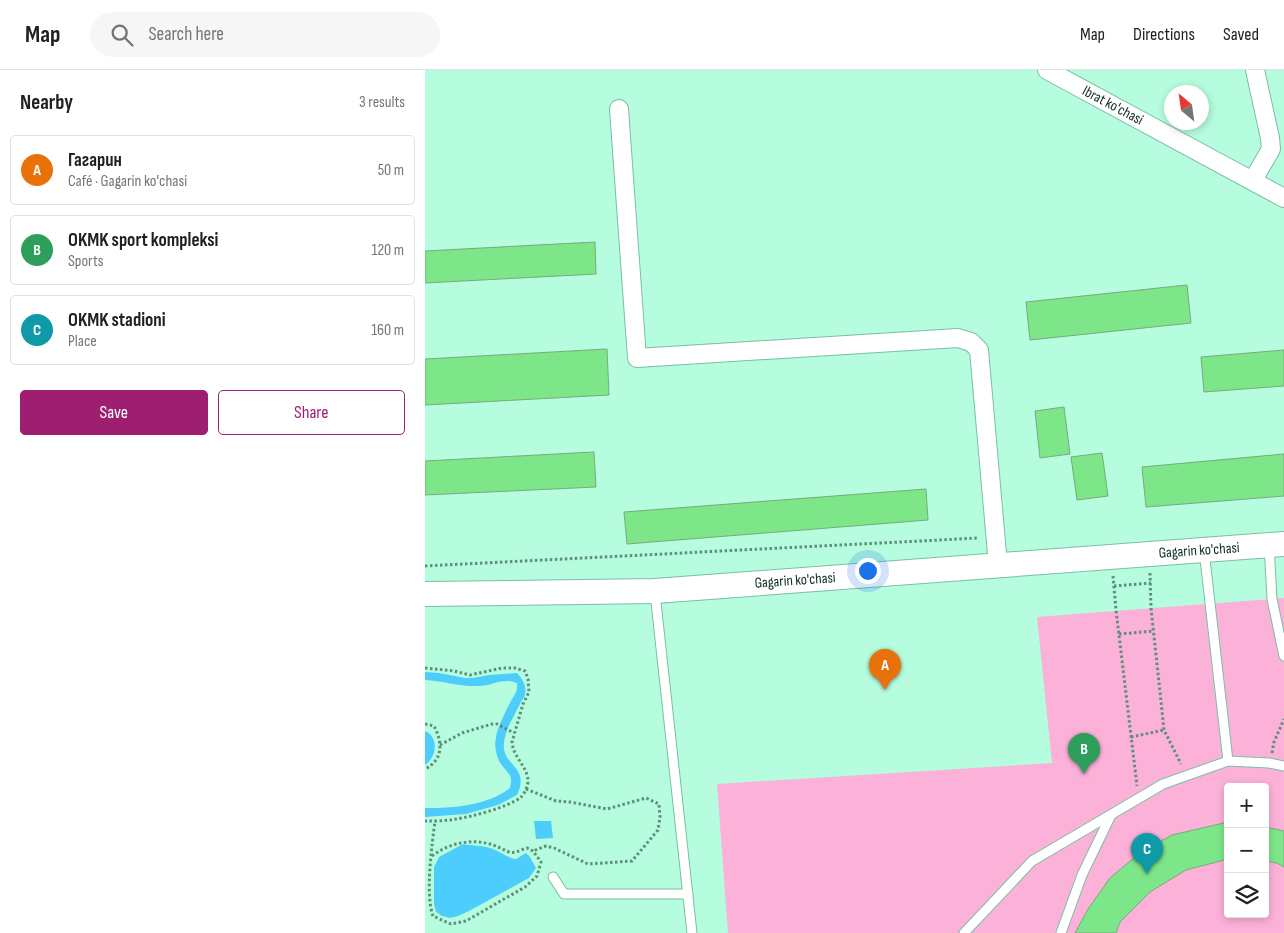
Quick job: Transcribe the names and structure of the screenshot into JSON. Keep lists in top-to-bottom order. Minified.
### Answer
{"streets":{"street":["Ibrat ko'chasi","Gagarin ko'chasi"]},"north":"top left","page":{"header":"Map","search":"Search here","nav":["Map","Directions","Saved"],"heading":["Nearby","3 results"],"list":[{"mark":"A","name":"Гагарин","note":"Café · Gagarin ko'chasi","value":"50 m"},{"mark":"B","name":"OKMK sport kompleksi","note":"Sports","value":"120 m"},{"mark":"C","name":"OKMK stadioni","note":"Place","value":"160 m"}],"buttons":["Save","Share"],"pins":["A","B","C"],"map_buttons":["+","−"]}}
